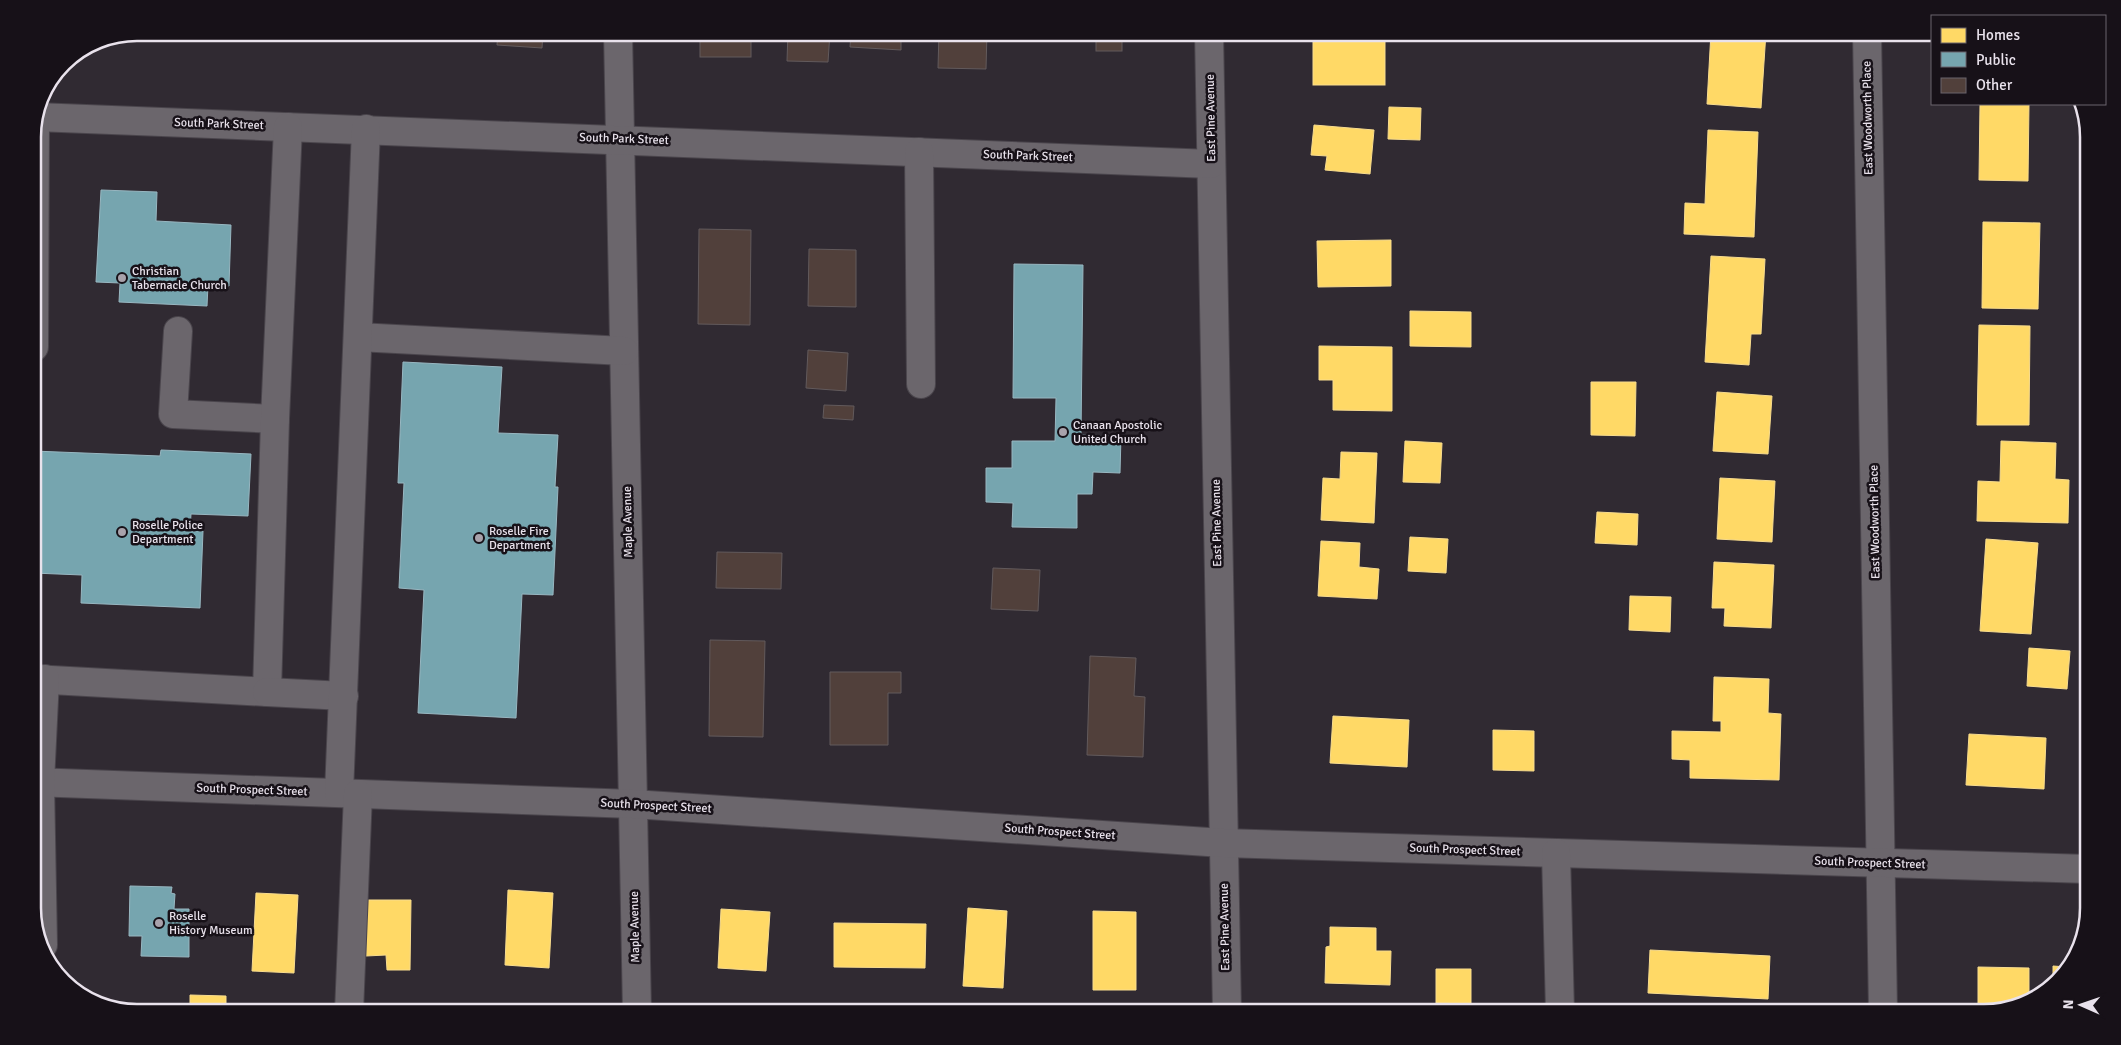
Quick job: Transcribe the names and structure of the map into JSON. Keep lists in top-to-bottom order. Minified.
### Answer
{"streets":{"street":["East Pine Avenue","East Woodworth Place","South Park Street","Maple Avenue","South Prospect Street"]},"crossings":[["East Pine Avenue","South Park Street"],["East Pine Avenue","South Prospect Street"],["East Woodworth Place","South Prospect Street"],["South Park Street","Maple Avenue"],["Maple Avenue","South Prospect Street"]],"places":["Christian Tabernacle Church","Canaan Apostolic United Church","Roselle Police Department","Roselle Fire Department","Roselle History Museum"],"legend":["Homes","Public","Other"],"north":"left"}
